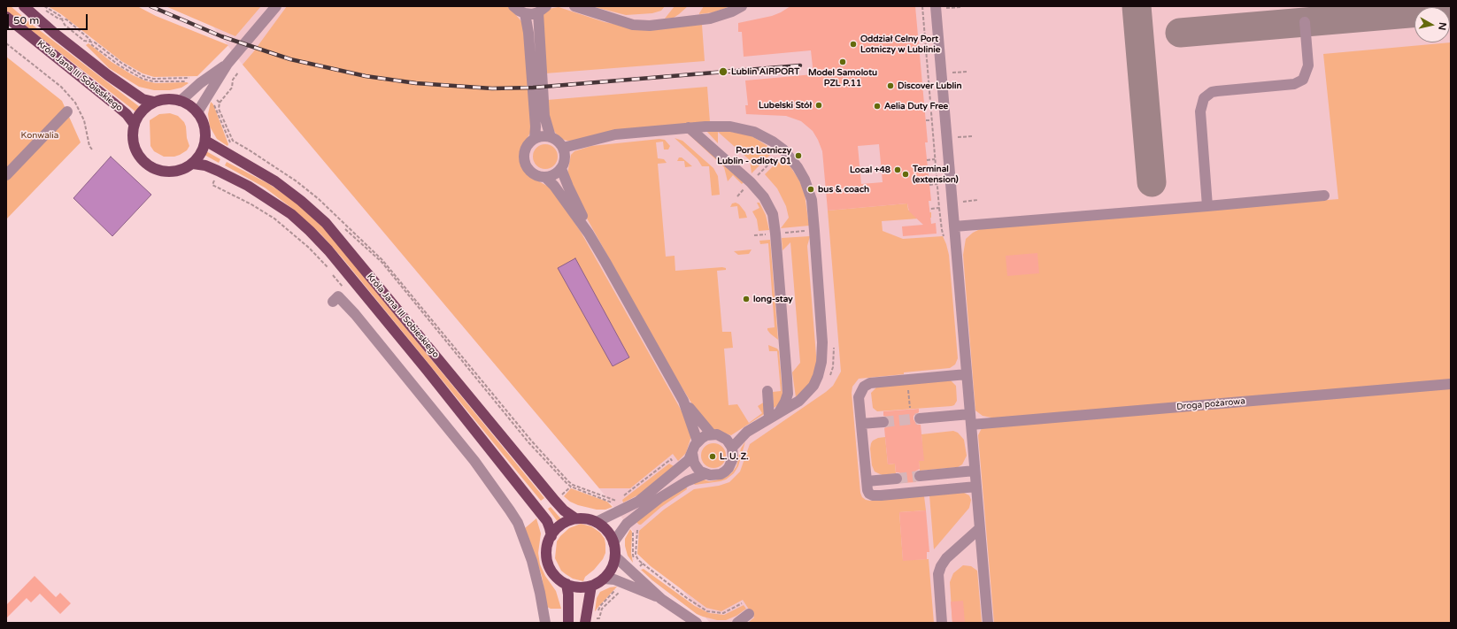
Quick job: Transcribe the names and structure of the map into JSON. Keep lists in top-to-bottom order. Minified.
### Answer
{"streets":{"main road":["Króla Jana III Sobieskiego"],"street":["Droga pożarowa"]},"parks":["Konwalia"],"places":["Oddział Celny Port Lotniczy w Lublinie","Model Samolotu PZL P.11","Lublin AIRPORT","Discover Lublin","Lubelski Stół","Aelia Duty Free","Port Lotniczy Lublin - odloty 01","Local +48","Terminal (extension)","bus & coach","long-stay","L. U. Z."],"scale_bar":"50 m","north":"right"}
